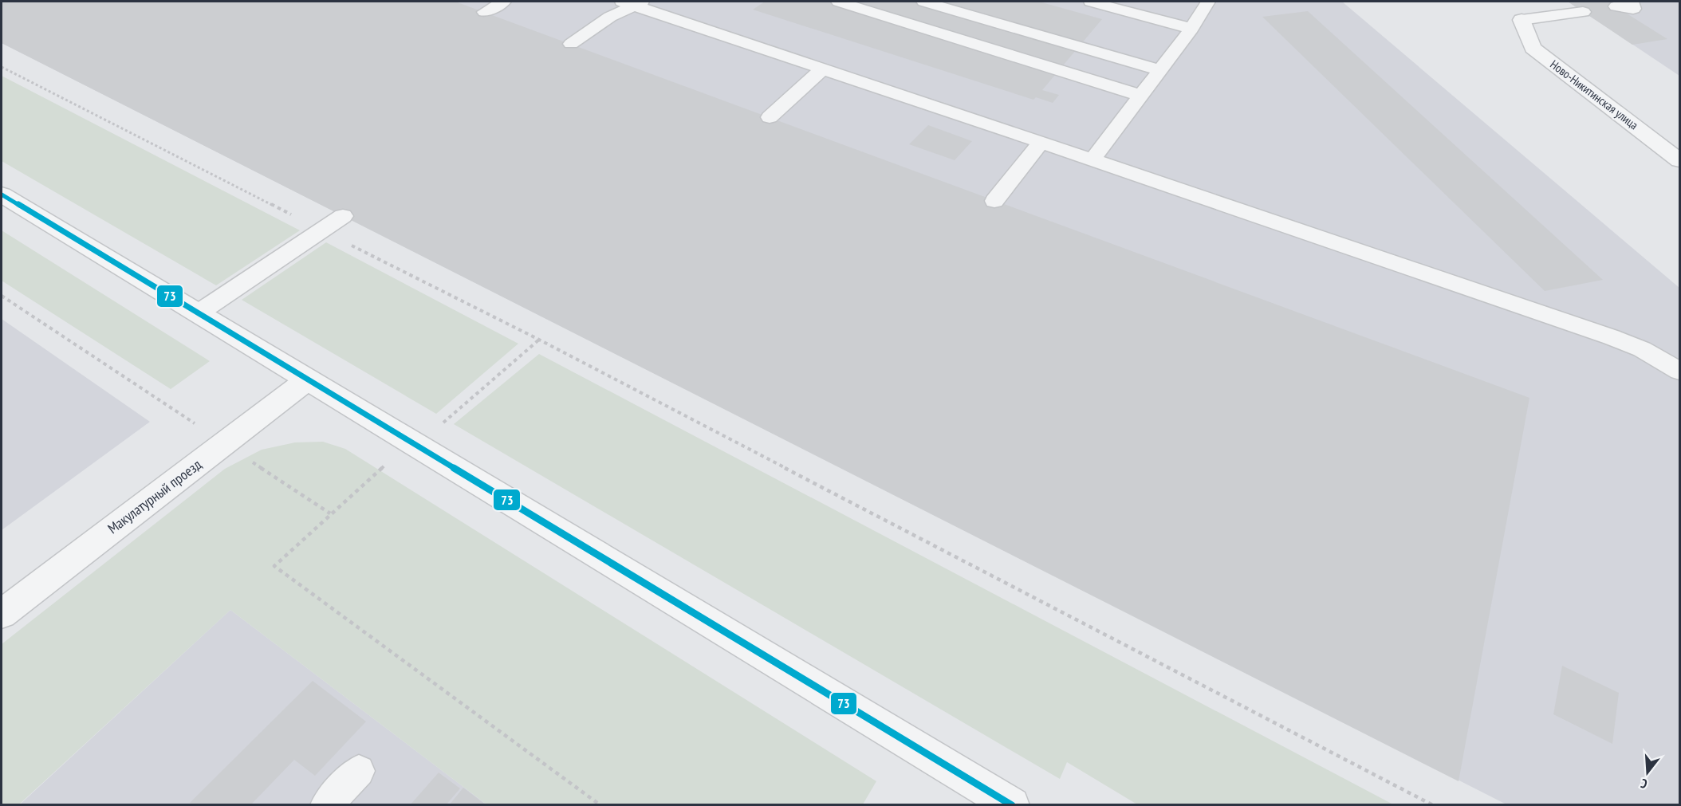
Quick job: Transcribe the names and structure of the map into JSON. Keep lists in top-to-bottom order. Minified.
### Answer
{"streets":{"street":["Ново-Никитинская улица","Макулатурный проезд"]},"lines":["transit line 73"],"north":"bottom"}
